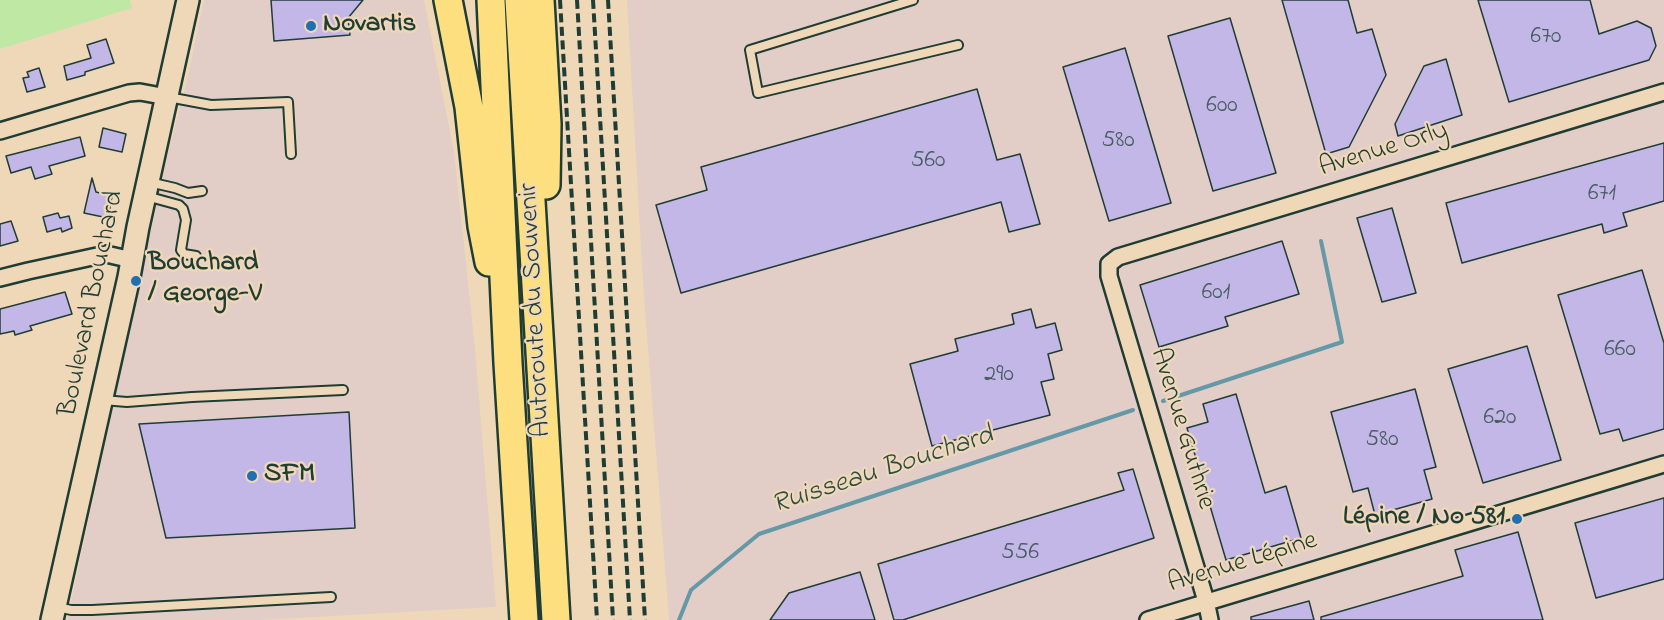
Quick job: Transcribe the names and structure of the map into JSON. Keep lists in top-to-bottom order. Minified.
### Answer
{"streets":{"highway":["Autoroute du Souvenir"],"main road":["Boulevard Bouchard"],"street":["Avenue Orly","Avenue Guthrie","Avenue Lépine"]},"crossings":[["Avenue Orly","Avenue Guthrie"],["Avenue Guthrie","Avenue Lépine"]],"water":["Ruisseau Bouchard"],"places":["Novartis","Bouchard / George-V","SFM","Lépine / No 581"],"house_numbers":["670","600","580","560","671","601","660","290","620","580","556"]}
